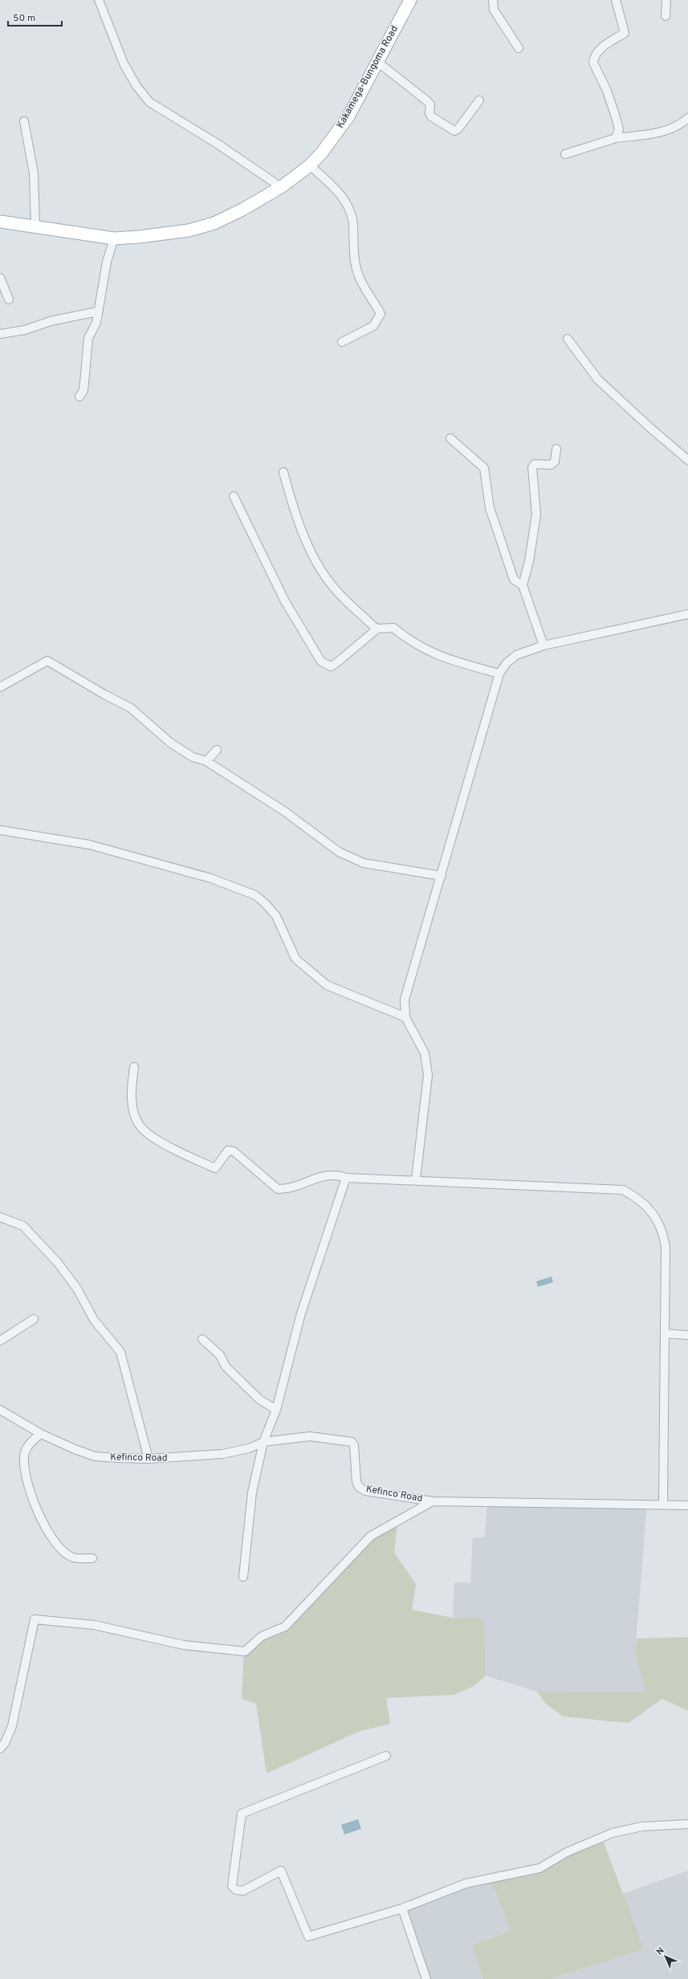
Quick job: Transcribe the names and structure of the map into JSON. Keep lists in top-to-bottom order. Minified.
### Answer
{"streets":{"main road":["Kakamega-Bungoma Road"],"street":["Kefinco Road"]},"scale_bar":"50 m","north":"top left"}
